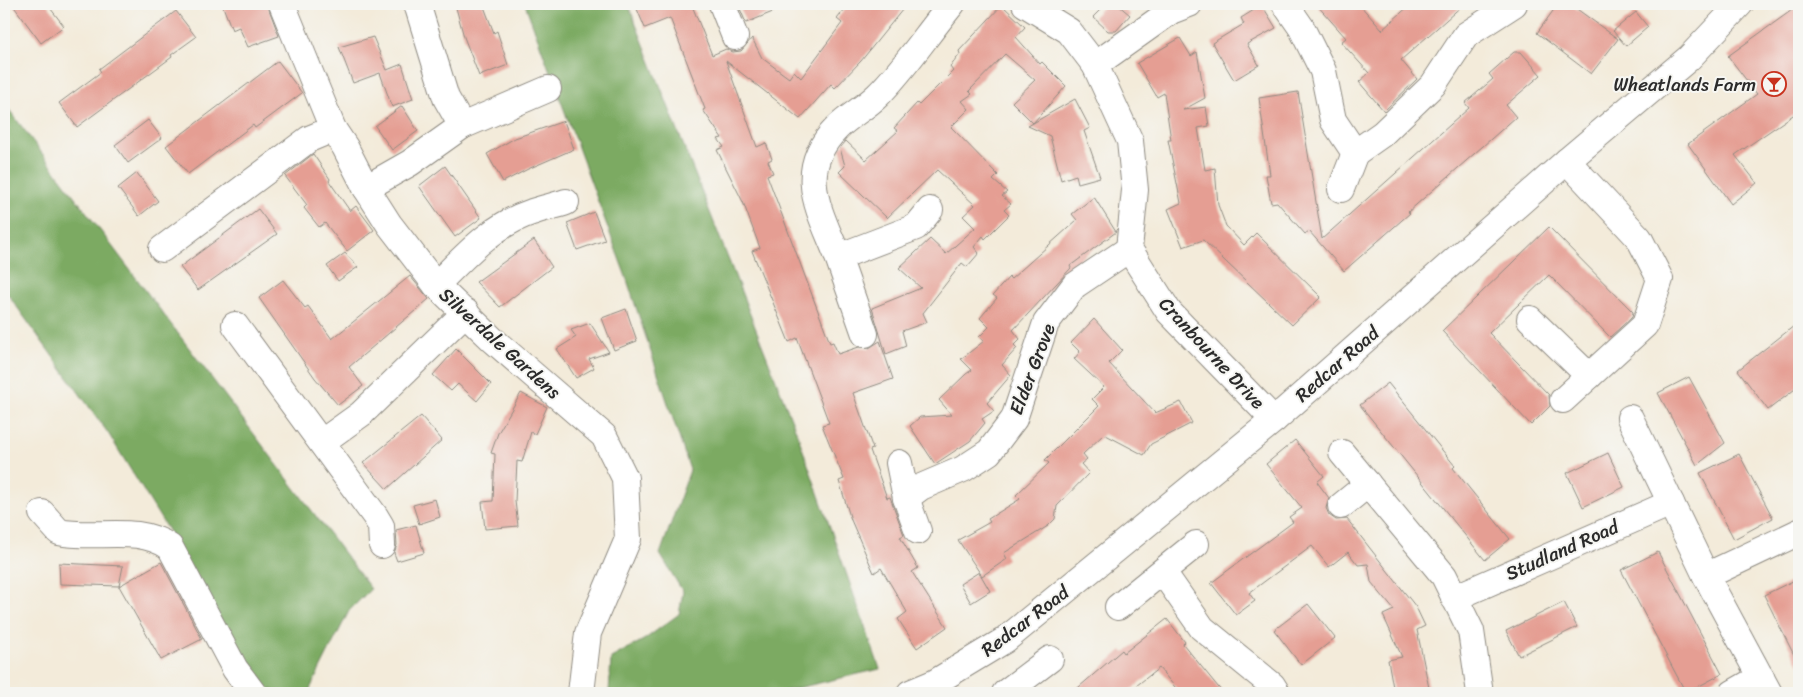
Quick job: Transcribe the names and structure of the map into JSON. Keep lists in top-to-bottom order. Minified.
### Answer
{"streets":{"street":["Silverdale Gardens","Cranbourne Drive","Redcar Road","Elder Grove","Studland Road"]},"crossings":[["Cranbourne Drive","Redcar Road"],["Cranbourne Drive","Elder Grove"]],"places":{"bar":["Wheatlands Farm"]}}
